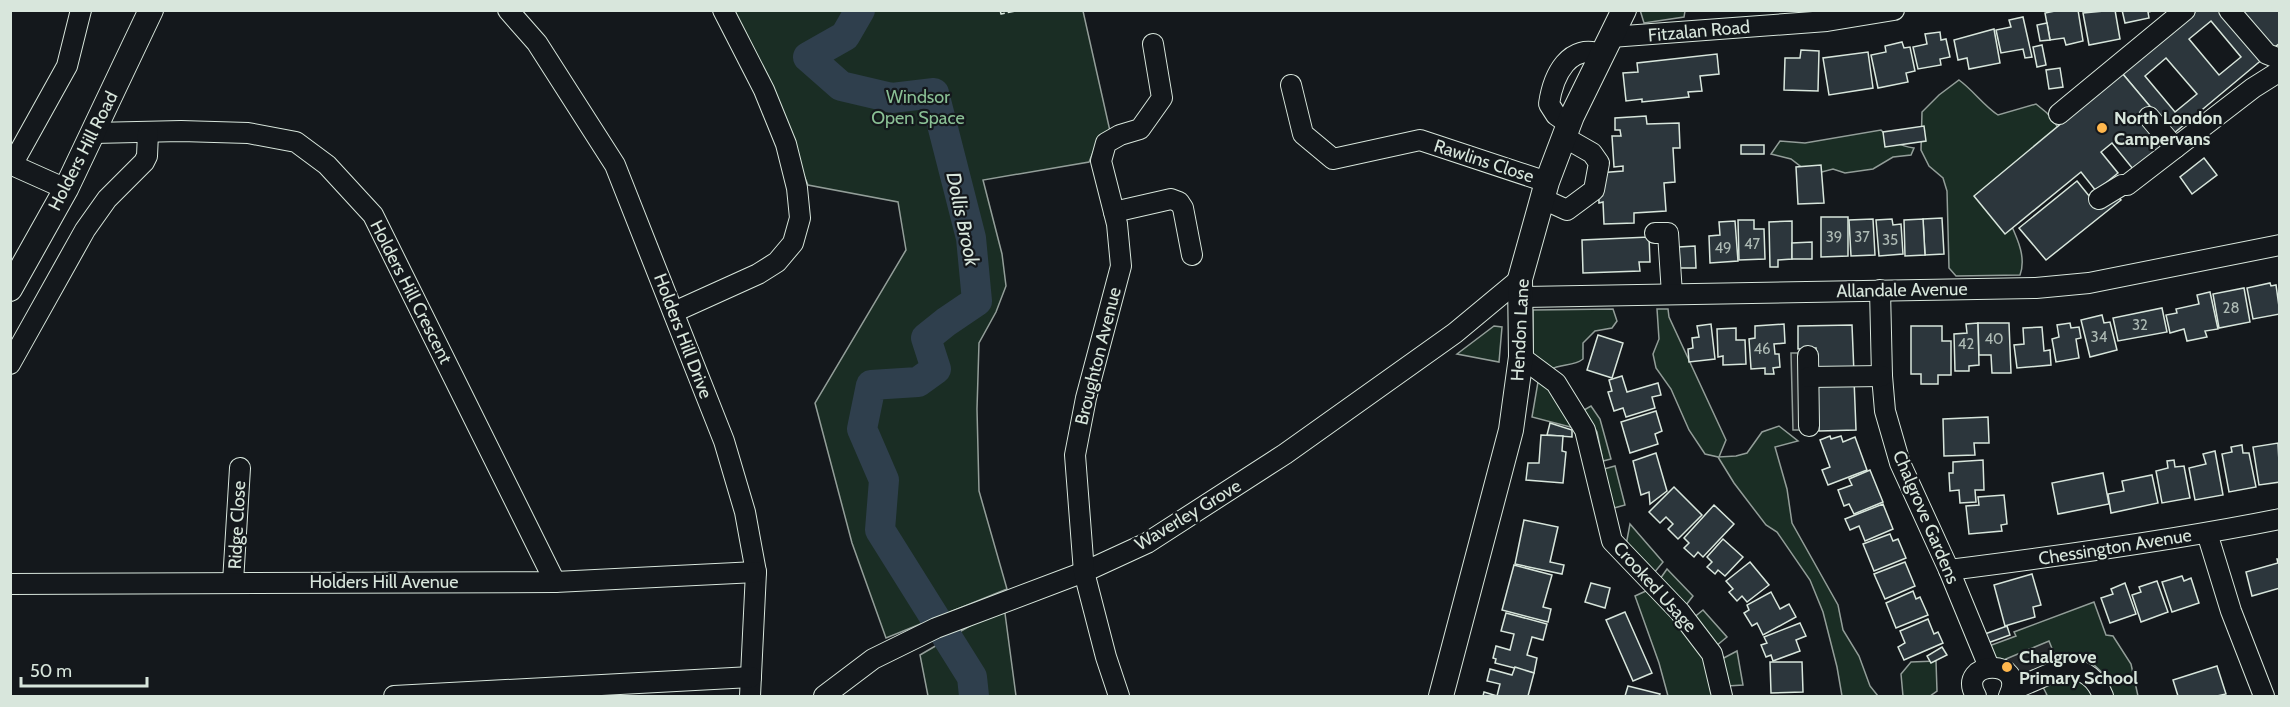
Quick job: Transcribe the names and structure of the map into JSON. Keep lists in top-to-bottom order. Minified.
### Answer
{"streets":{"main road":["Holders Hill Road","Hendon Lane"],"street":["Fitzalan Road","Rawlins Close","Allandale Avenue","Holders Hill Crescent","Holders Hill Drive","Broughton Avenue","Waverley Grove","Chalgrove Gardens","Ridge Close","Chessington Avenue","Holders Hill Avenue","Crooked Usage"]},"crossings":[["Fitzalan Road","Hendon Lane"],["Holders Hill Road","Holders Hill Crescent"],["Rawlins Close","Hendon Lane"],["Allandale Avenue","Hendon Lane"],["Allandale Avenue","Waverley Grove"],["Allandale Avenue","Chalgrove Gardens"],["Holders Hill Crescent","Holders Hill Avenue"],["Hendon Lane","Waverley Grove"],["Hendon Lane","Crooked Usage"],["Holders Hill Drive","Holders Hill Avenue"],["Broughton Avenue","Waverley Grove"],["Chalgrove Gardens","Chessington Avenue"],["Ridge Close","Holders Hill Avenue"]],"water":["Dollis Brook"],"parks":["Windsor Open Space"],"places":["North London Campervans","Chalgrove Primary School"],"house_numbers":["39","37","35","47","49","28","32","34","40","42","46"],"scale_bar":"50 m"}
